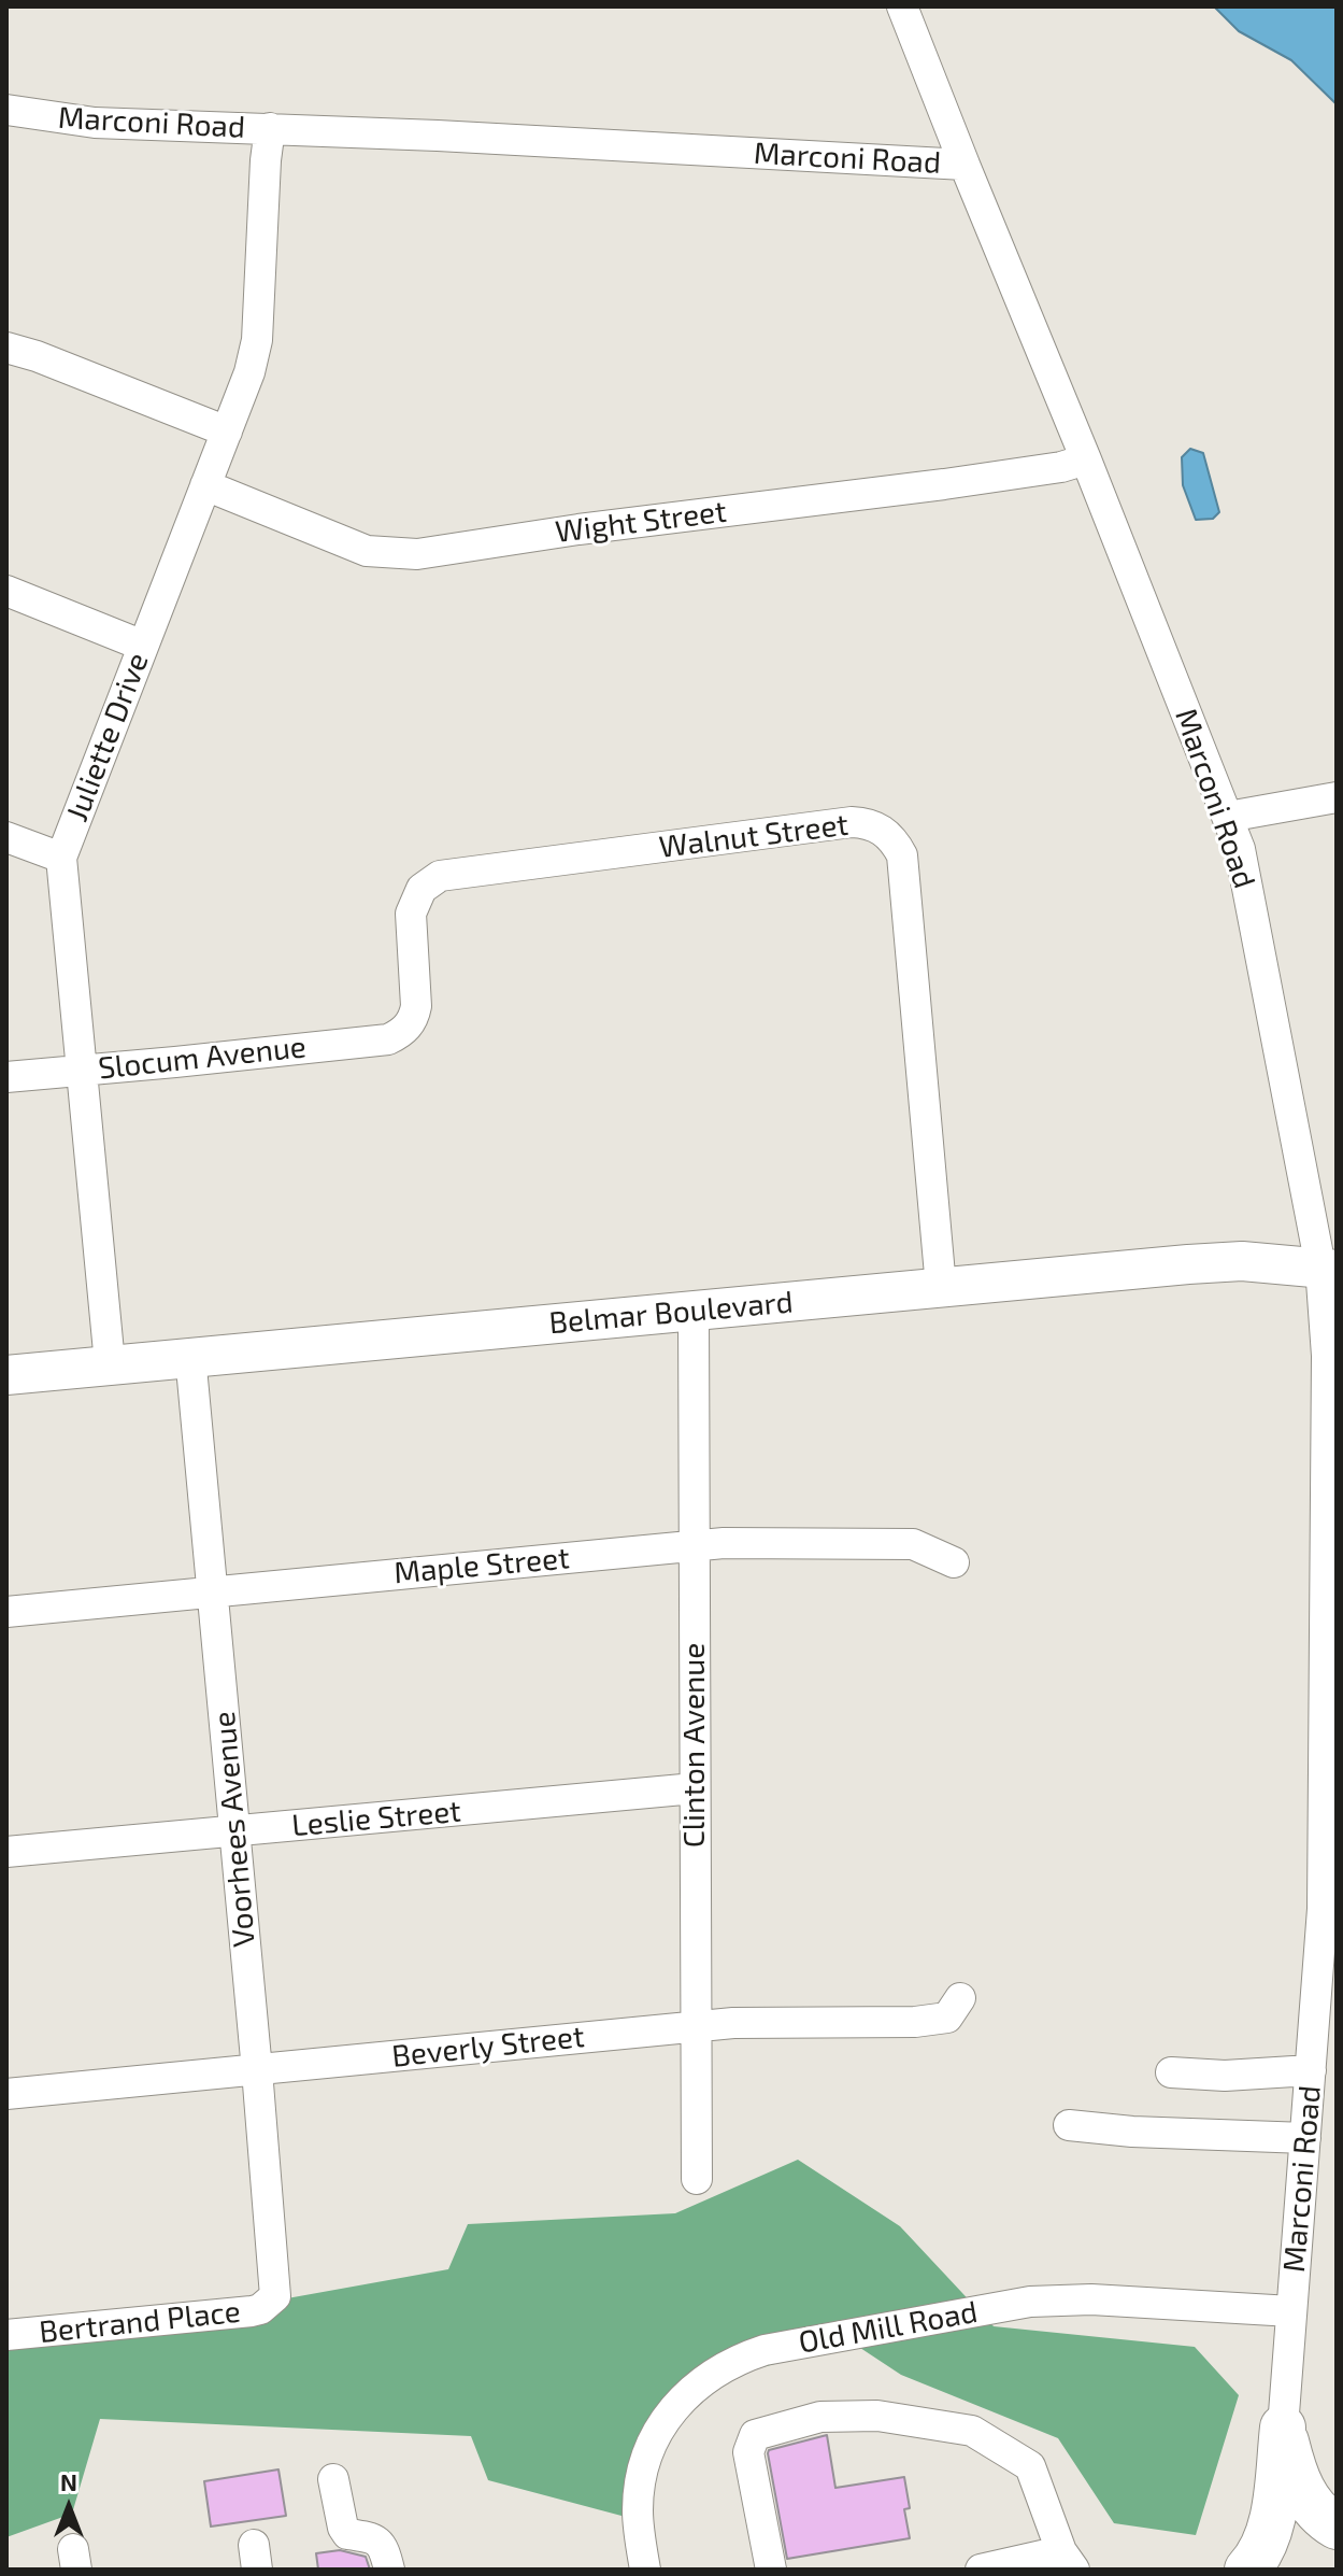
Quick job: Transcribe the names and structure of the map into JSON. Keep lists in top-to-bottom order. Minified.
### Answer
{"streets":{"main road":["Belmar Boulevard"],"street":["Marconi Road","Wight Street","Juliette Drive","Walnut Street","Slocum Avenue","Maple Street","Clinton Avenue","Leslie Street","Voorhees Avenue","Beverly Street","Bertrand Place","Old Mill Road"]},"crossings":[["Marconi Road","Wight Street"],["Marconi Road","Juliette Drive"],["Marconi Road","Belmar Boulevard"],["Marconi Road","Old Mill Road"],["Wight Street","Juliette Drive"],["Juliette Drive","Slocum Avenue"],["Juliette Drive","Belmar Boulevard"],["Walnut Street","Slocum Avenue"],["Walnut Street","Belmar Boulevard"],["Belmar Boulevard","Clinton Avenue"],["Belmar Boulevard","Voorhees Avenue"],["Maple Street","Clinton Avenue"],["Maple Street","Voorhees Avenue"],["Clinton Avenue","Leslie Street"],["Clinton Avenue","Beverly Street"],["Leslie Street","Voorhees Avenue"],["Voorhees Avenue","Beverly Street"],["Voorhees Avenue","Bertrand Place"]],"north":"top"}
